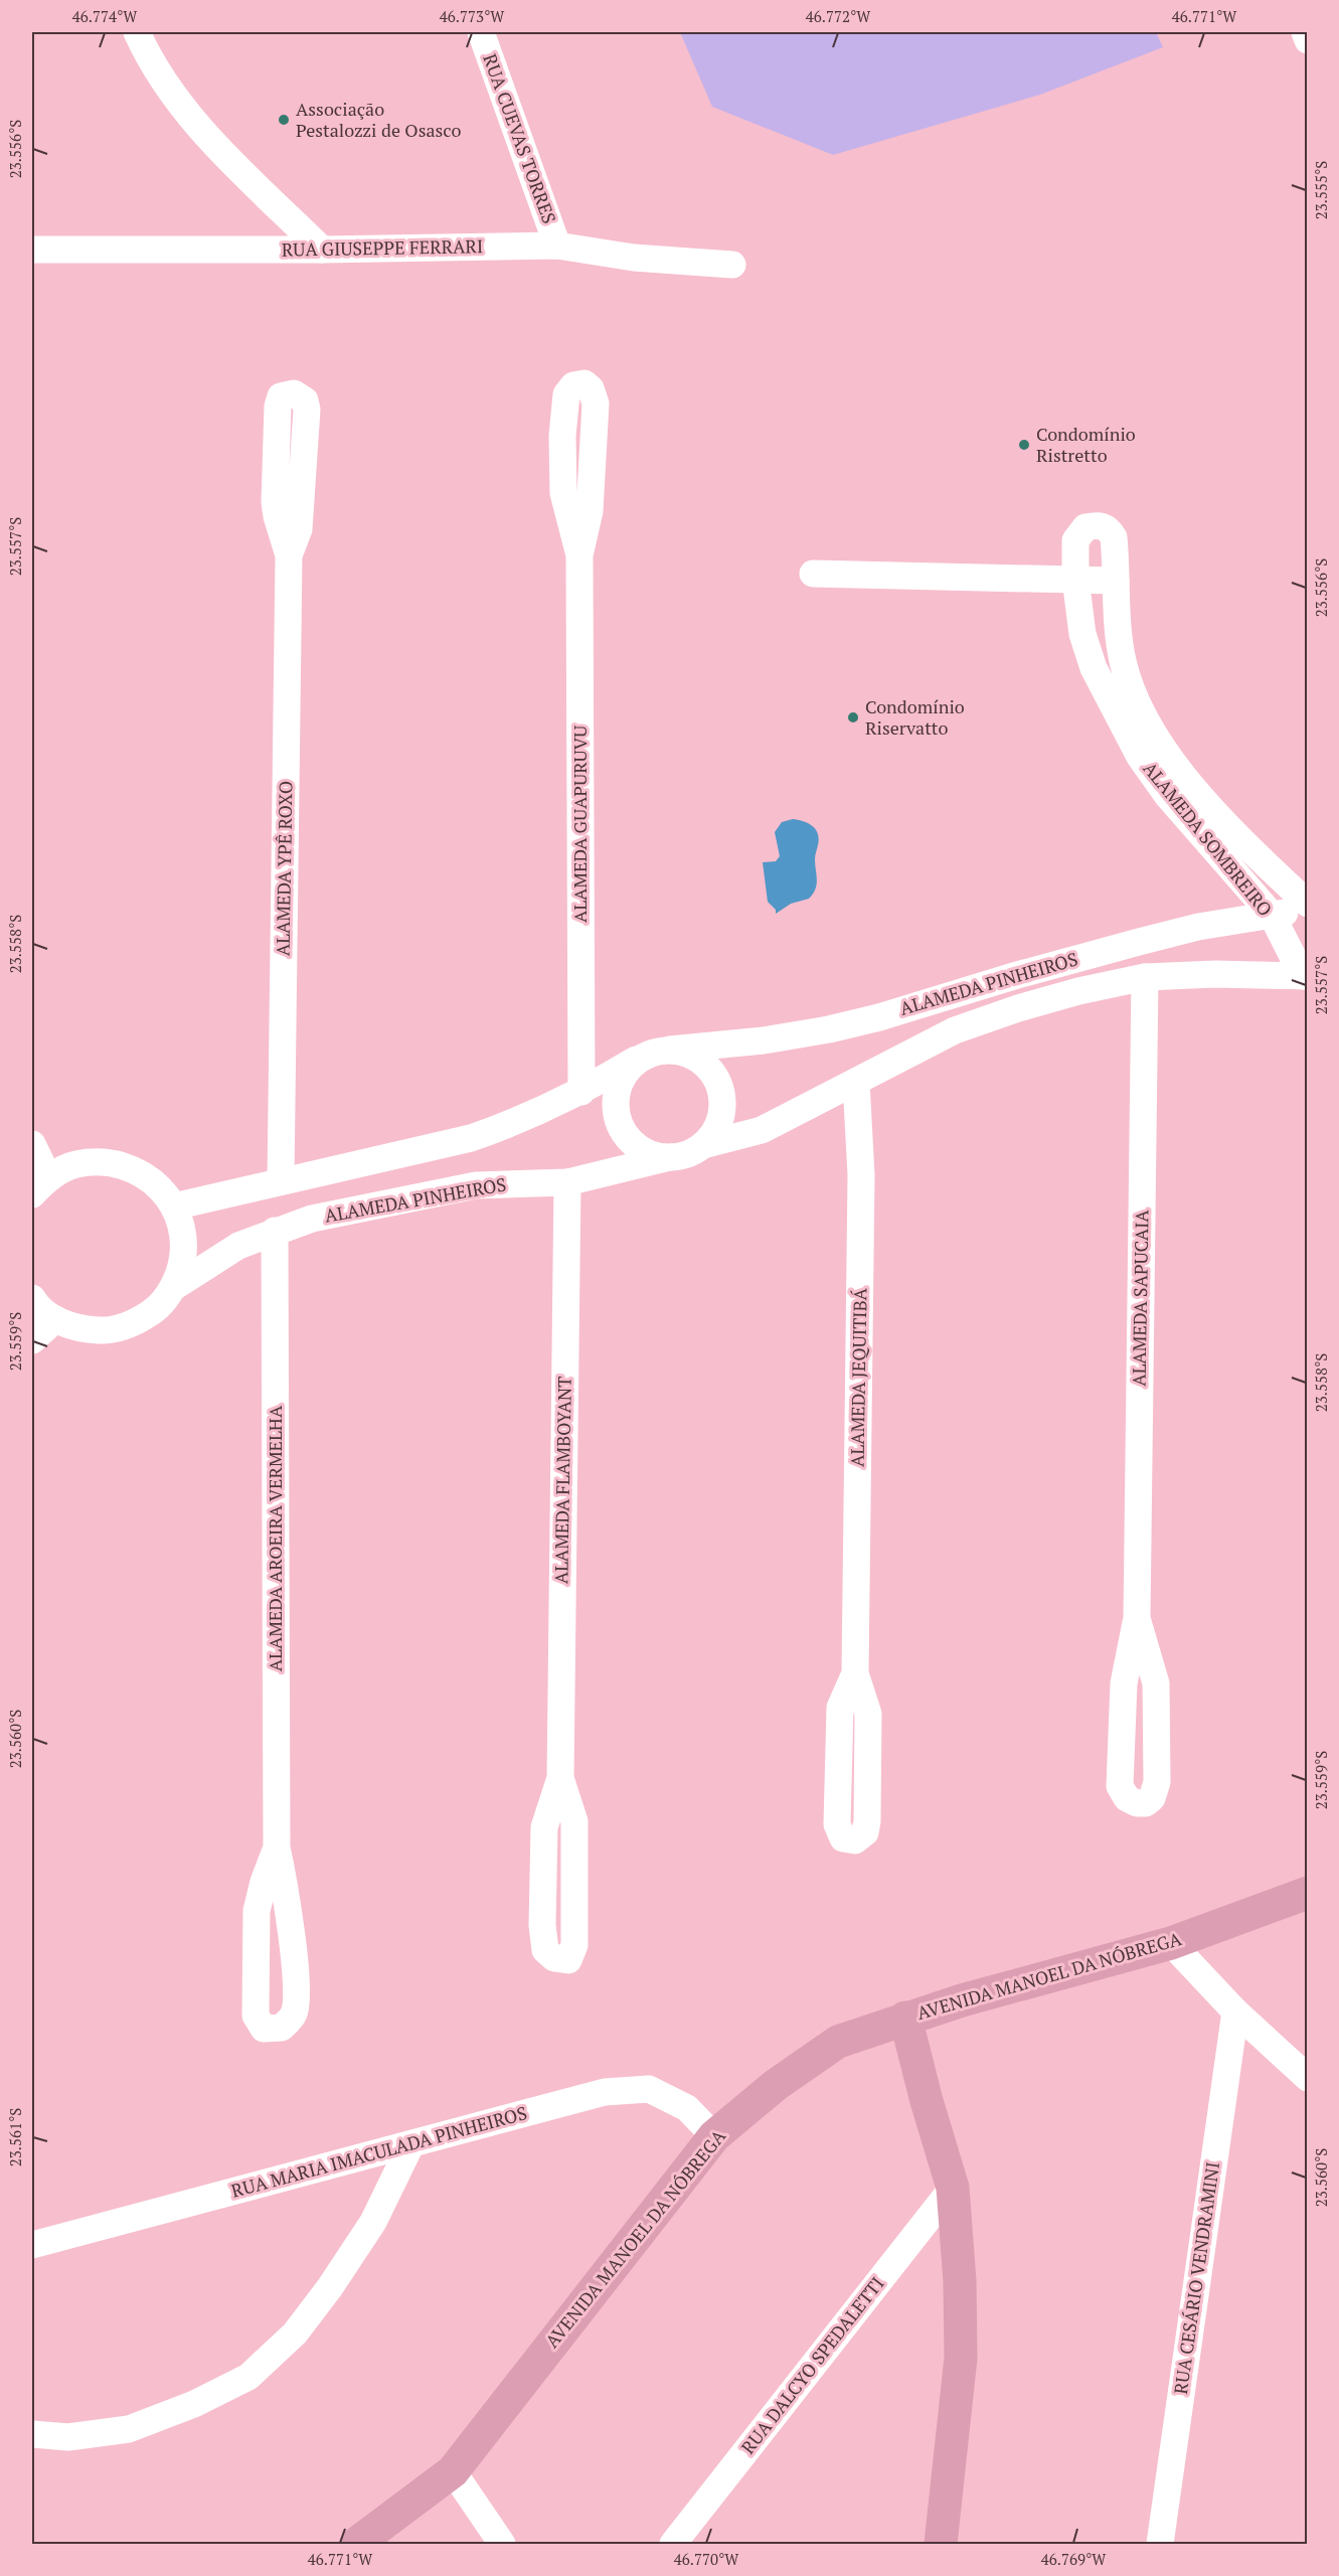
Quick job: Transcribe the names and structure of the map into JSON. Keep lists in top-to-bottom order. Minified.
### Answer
{"streets":{"main road":["AVENIDA MANOEL DA NÓBREGA"],"street":["RUA CUEVAS TORRES","RUA GIUSEPPE FERRARI","ALAMEDA GUAPURUVU","ALAMEDA SOMBREIRO","ALAMEDA YPÊ ROXO","ALAMEDA PINHEIROS","ALAMEDA SAPUCAIA","ALAMEDA JEQUITIBÁ","ALAMEDA FLAMBOYANT","ALAMEDA AROEIRA VERMELHA","RUA MARIA IMACULADA PINHEIROS","RUA CESÁRIO VENDRAMINI","RUA DALCYO SPEDALETTI"]},"crossings":[["RUA CUEVAS TORRES","RUA GIUSEPPE FERRARI"],["ALAMEDA SOMBREIRO","ALAMEDA PINHEIROS"],["ALAMEDA PINHEIROS","ALAMEDA SAPUCAIA"],["ALAMEDA PINHEIROS","ALAMEDA JEQUITIBÁ"],["ALAMEDA PINHEIROS","ALAMEDA FLAMBOYANT"],["ALAMEDA PINHEIROS","ALAMEDA AROEIRA VERMELHA"],["AVENIDA MANOEL DA NÓBREGA","RUA MARIA IMACULADA PINHEIROS"]],"places":["Associação Pestalozzi de Osasco","Condomínio Ristretto","Condomínio Riservatto"],"coordinates":["46.774°W","46.773°W","46.772°W","46.771°W","23.556°S","23.555°S","23.557°S","23.558°S","23.559°S","23.560°S","23.561°S","46.770°W","46.769°W"]}
